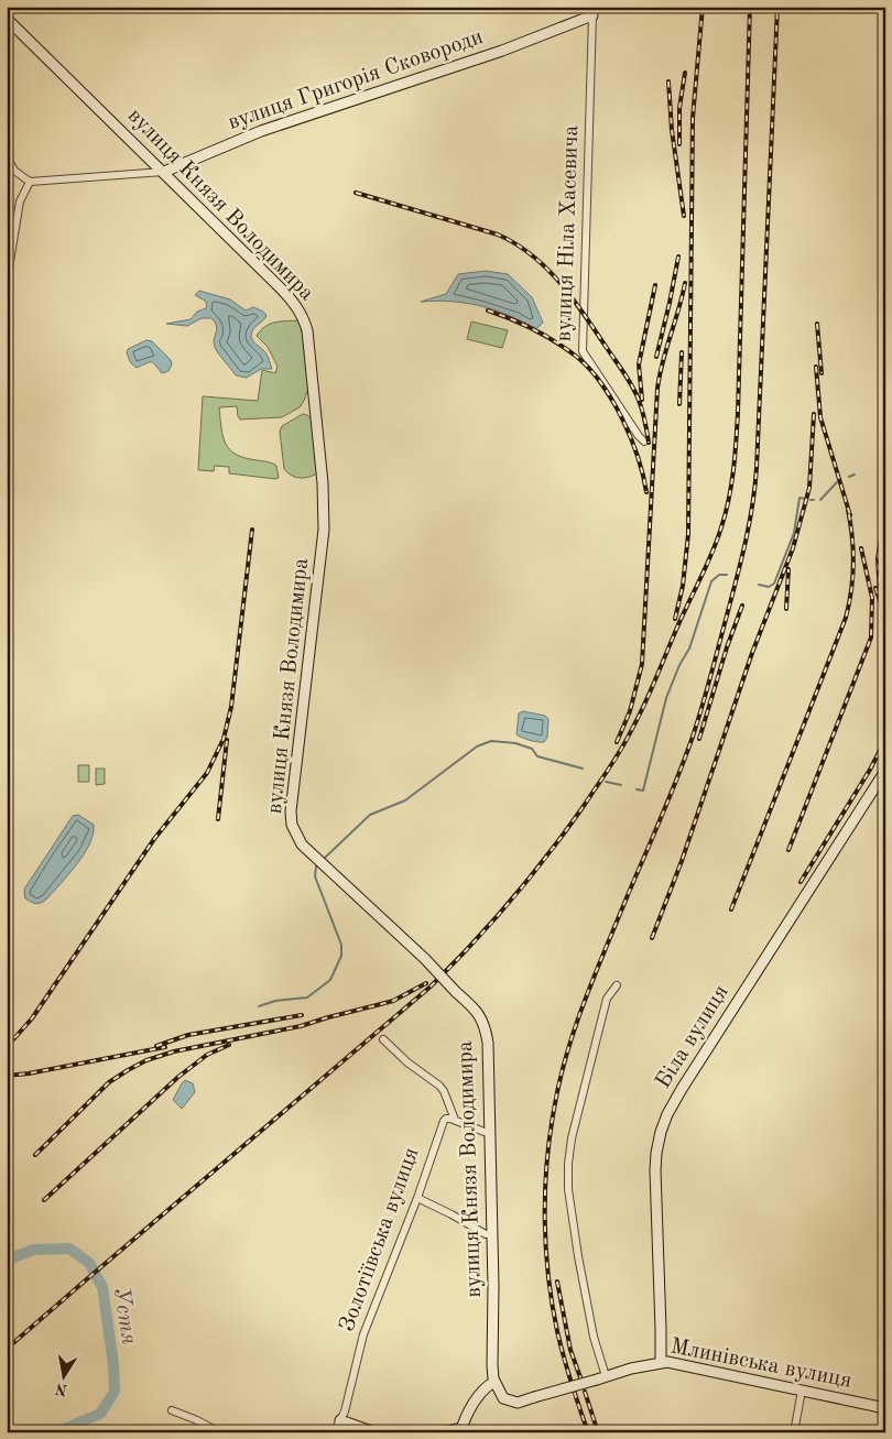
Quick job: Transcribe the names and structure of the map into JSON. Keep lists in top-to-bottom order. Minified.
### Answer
{"streets":{"main road":["вулиця Григорія Сковороди","вулиця Князя Володимира","Біла вулиця","Млинівська вулиця"],"street":["вулиця Ніла Хасевича","Золотіївська вулиця"]},"crossings":[["вулиця Григорія Сковороди","вулиця Князя Володимира"],["вулиця Григорія Сковороди","вулиця Ніла Хасевича"],["вулиця Князя Володимира","Млинівська вулиця"],["Біла вулиця","Млинівська вулиця"]],"water":["Устя"],"north":"bottom"}
